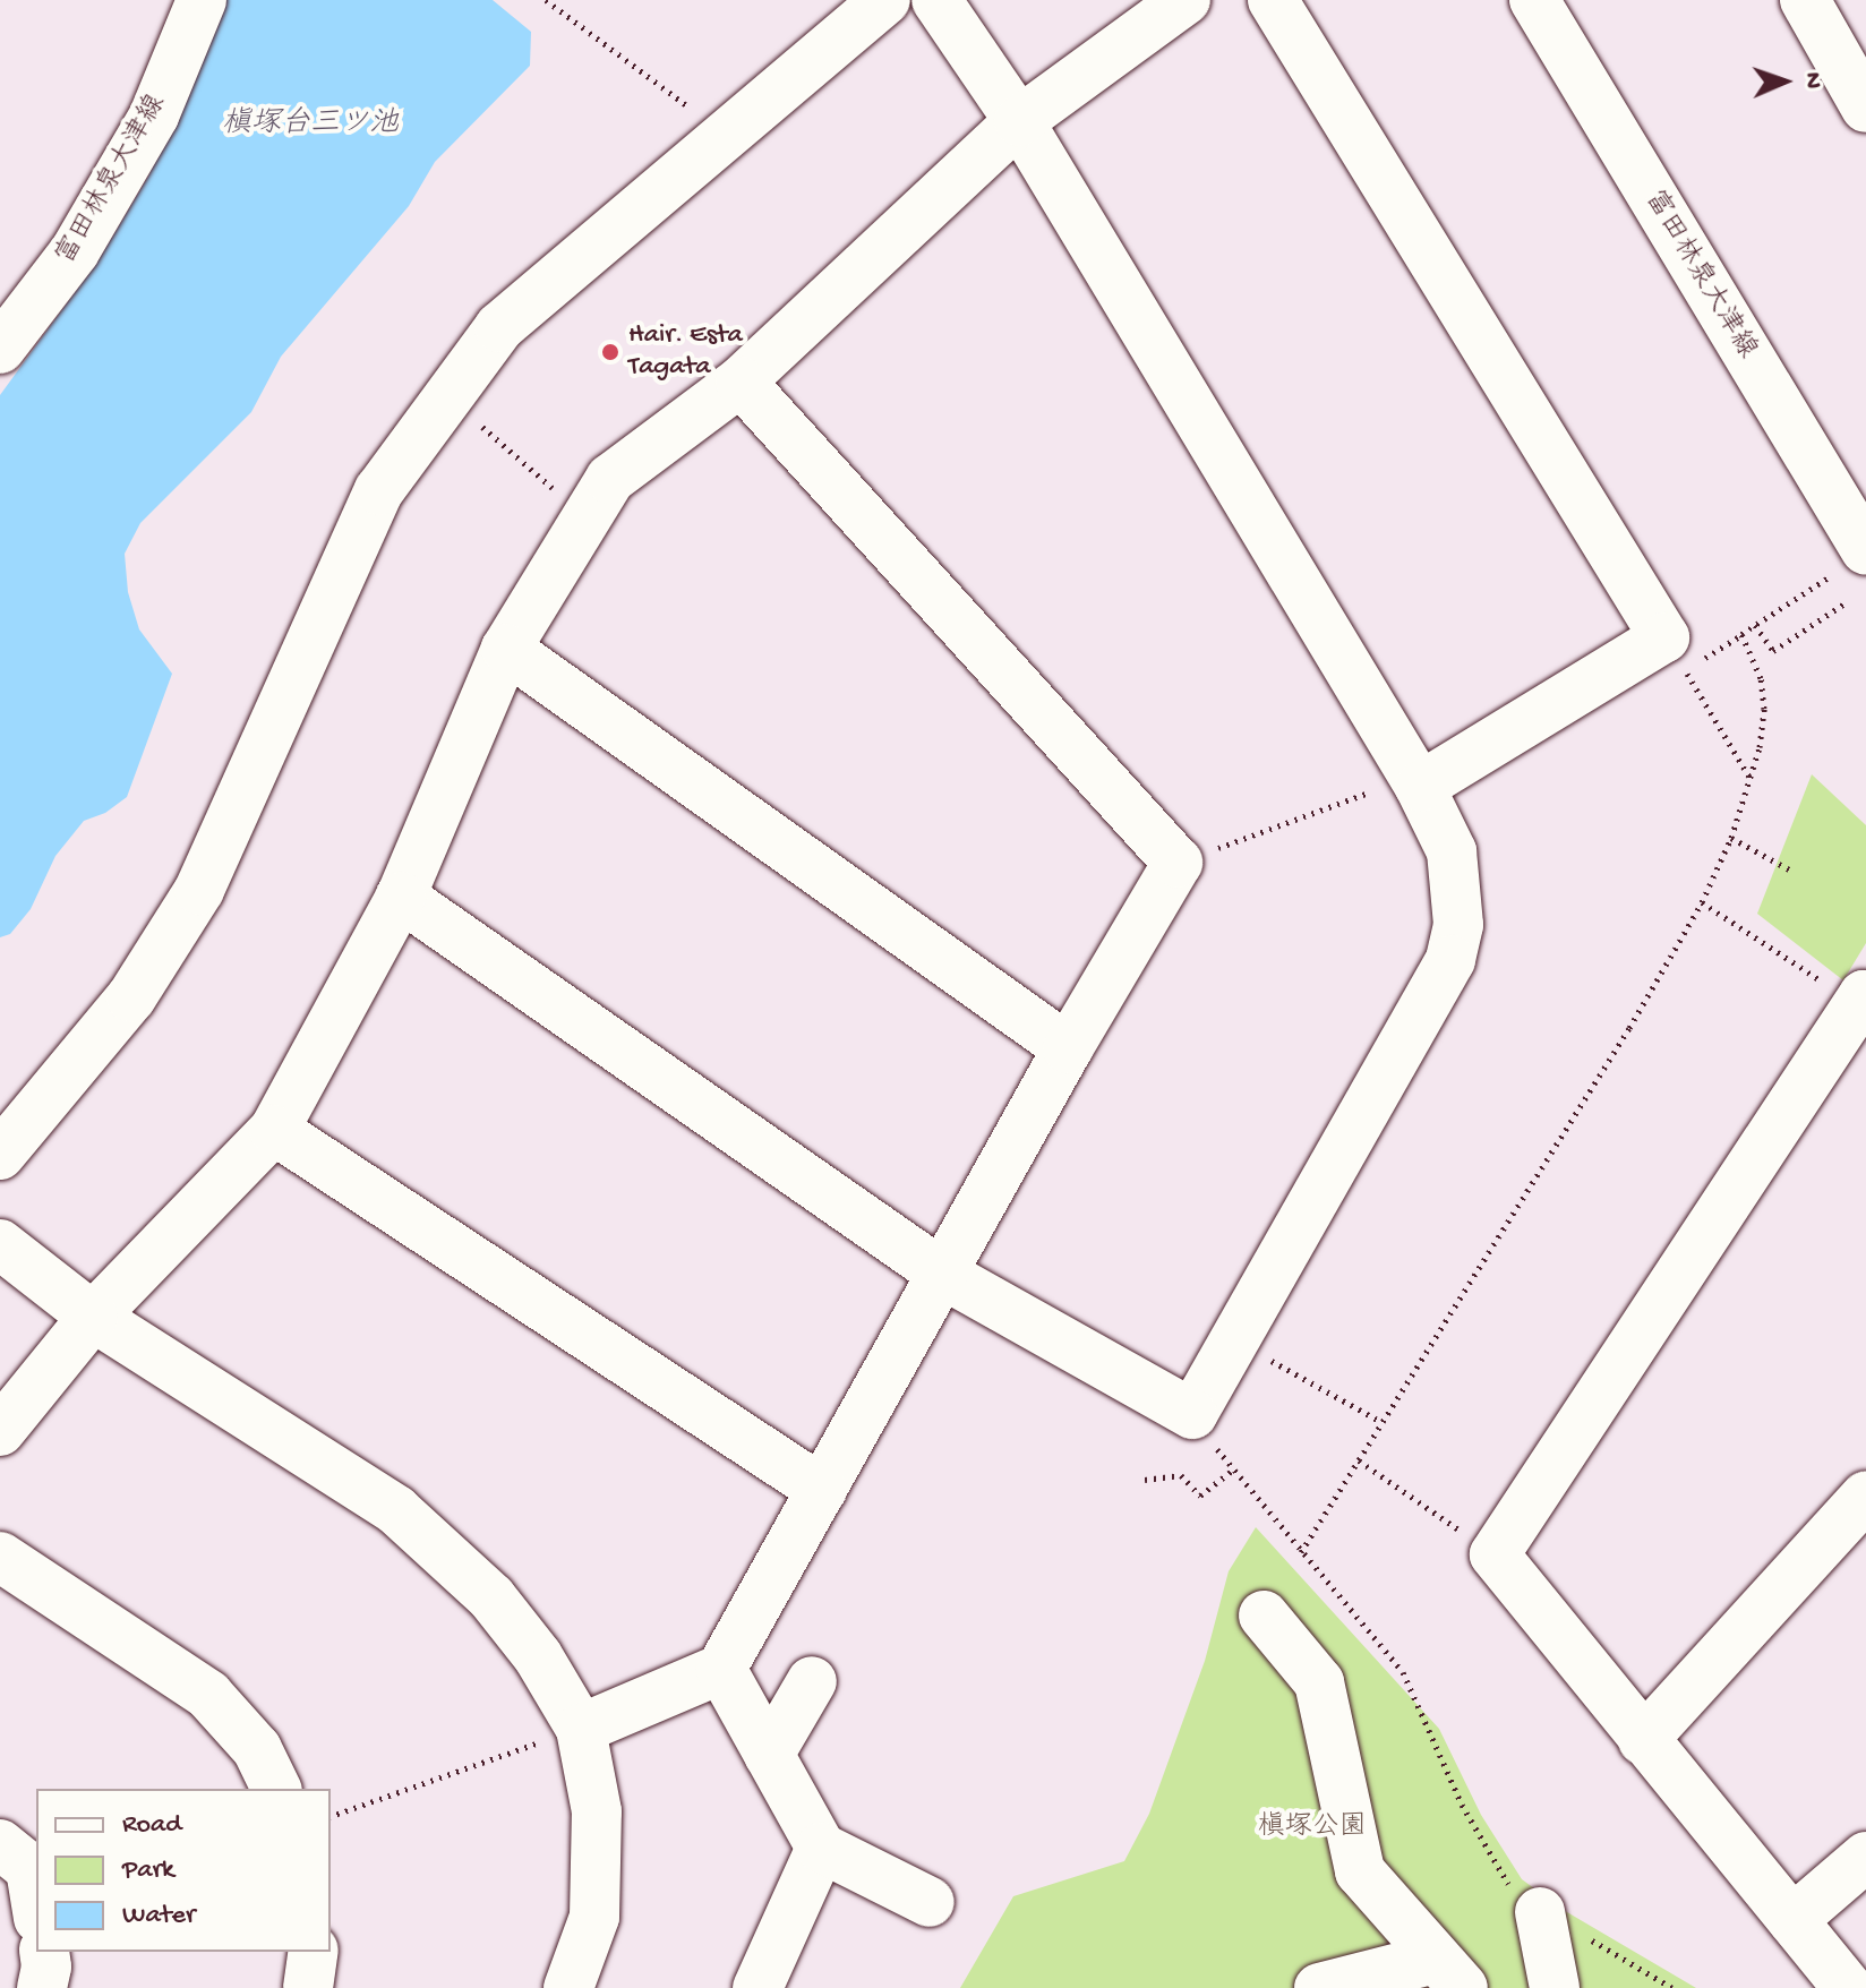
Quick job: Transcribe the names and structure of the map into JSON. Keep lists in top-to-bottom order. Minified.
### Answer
{"streets":{"street":["富田林泉大津線"]},"water":["槇塚台三ツ池"],"parks":["槇塚公園"],"places":["Hair. Esta Tagata"],"legend":["Road","Park","Water"],"north":"right"}
